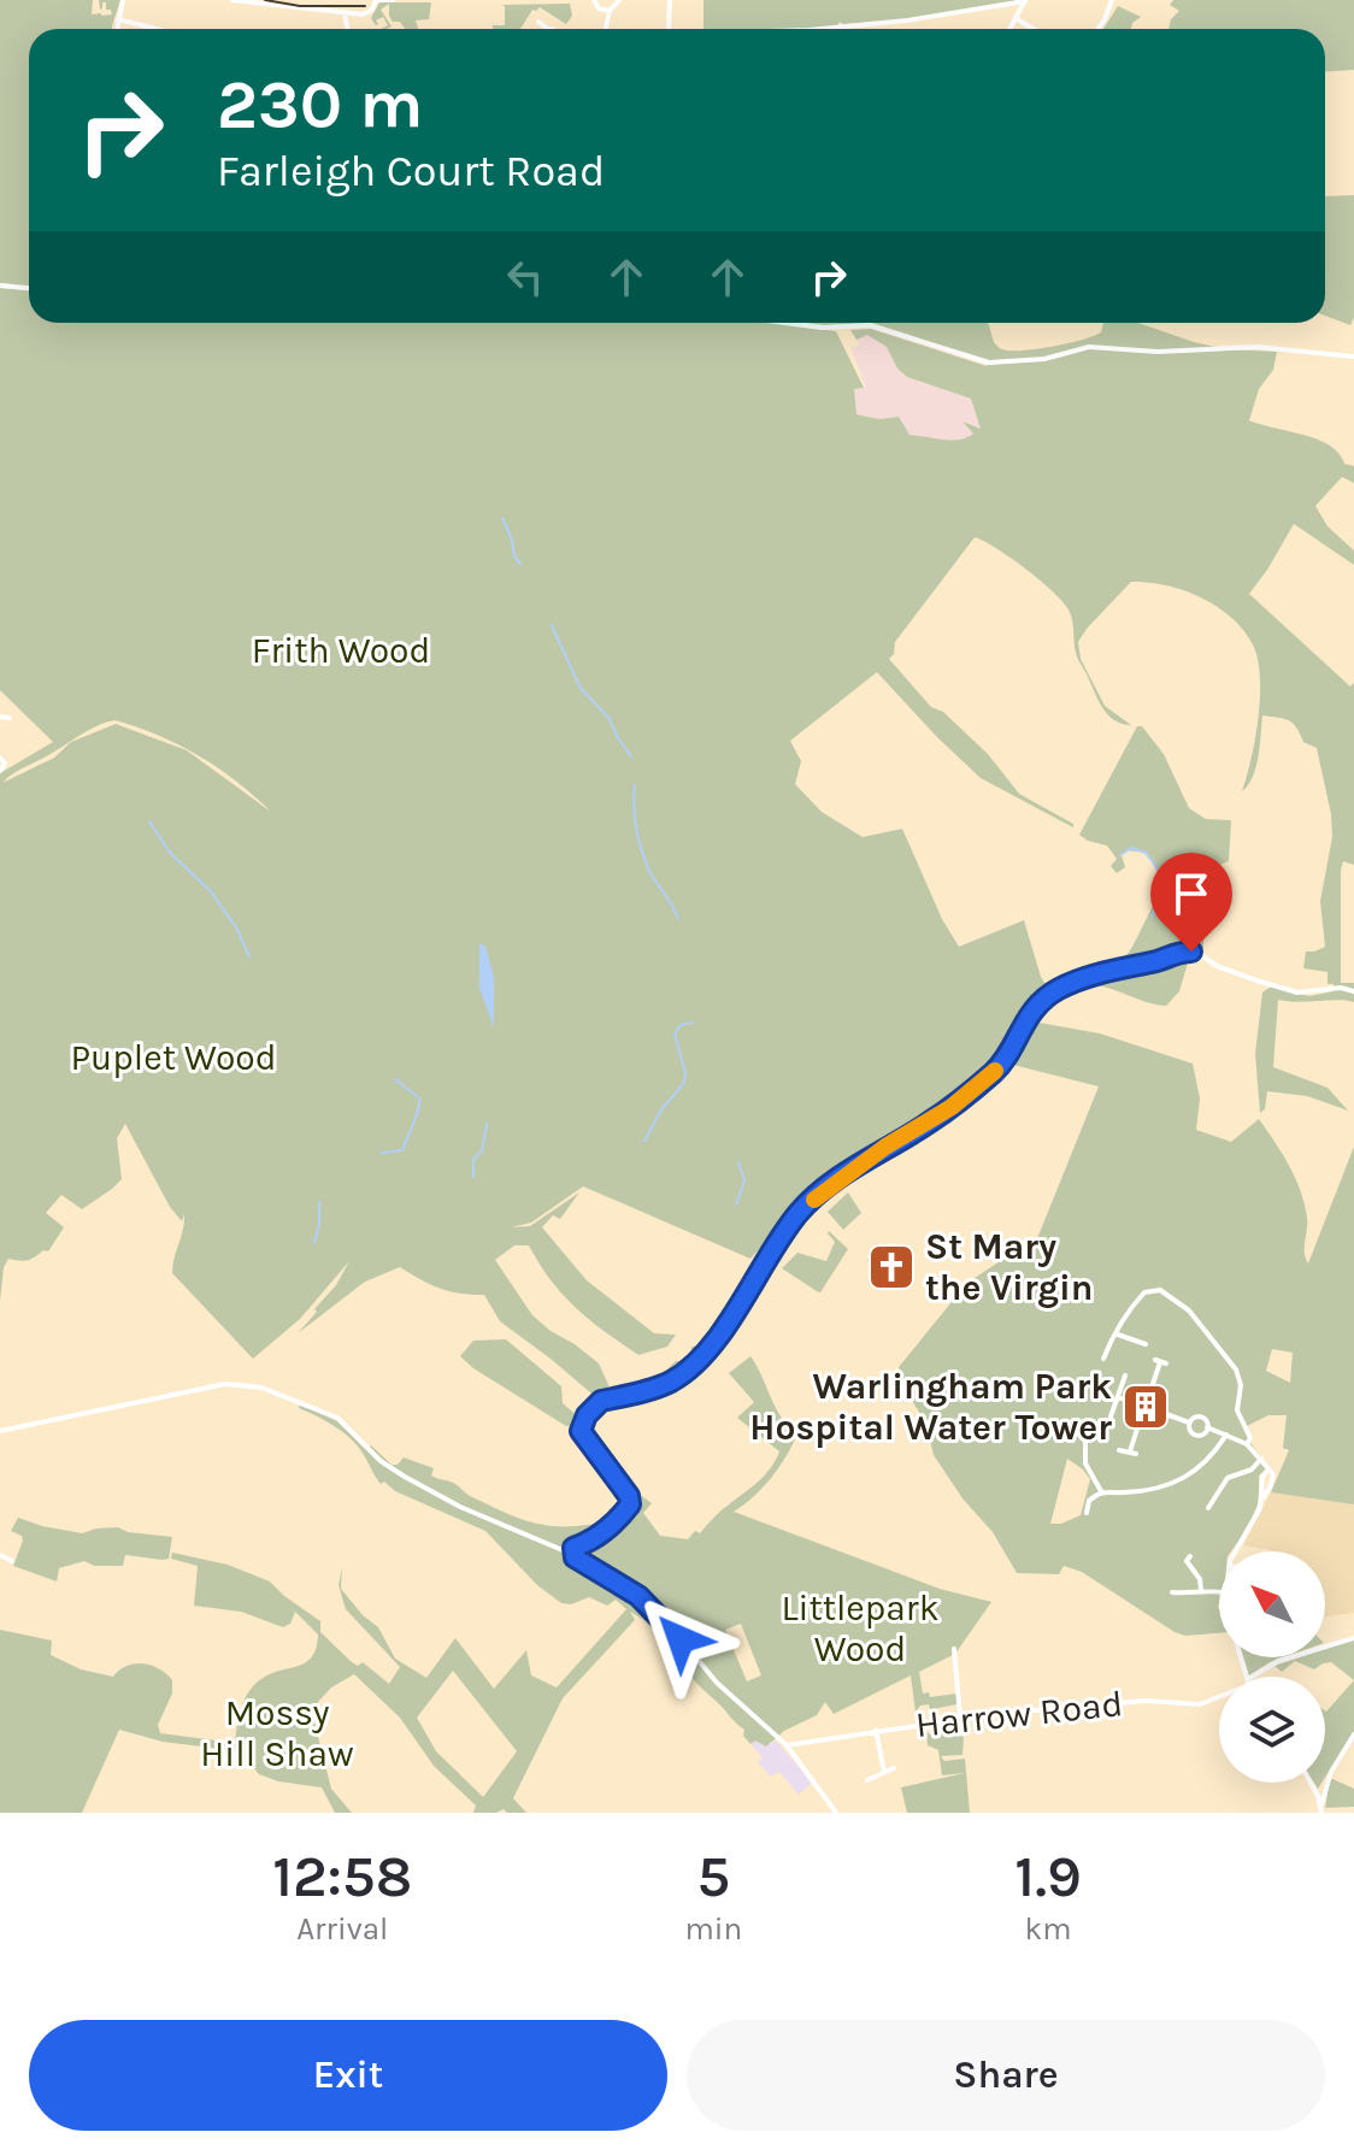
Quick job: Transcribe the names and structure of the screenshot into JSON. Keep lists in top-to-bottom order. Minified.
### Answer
{"streets":{"street":["Harrow Road"]},"parks":["Frith Wood","Puplet Wood","Littlepark Wood","Mossy Hill Shaw"],"places":{"church":["St Mary the Virgin"],"building":["Warlingham Park Hospital Water Tower"]},"north":"top left","page":{"turn":["230 m","Farleigh Court Road"],"eta":["12:58","Arrival","5","min","1.9","km"],"buttons":["Exit","Share"]}}
